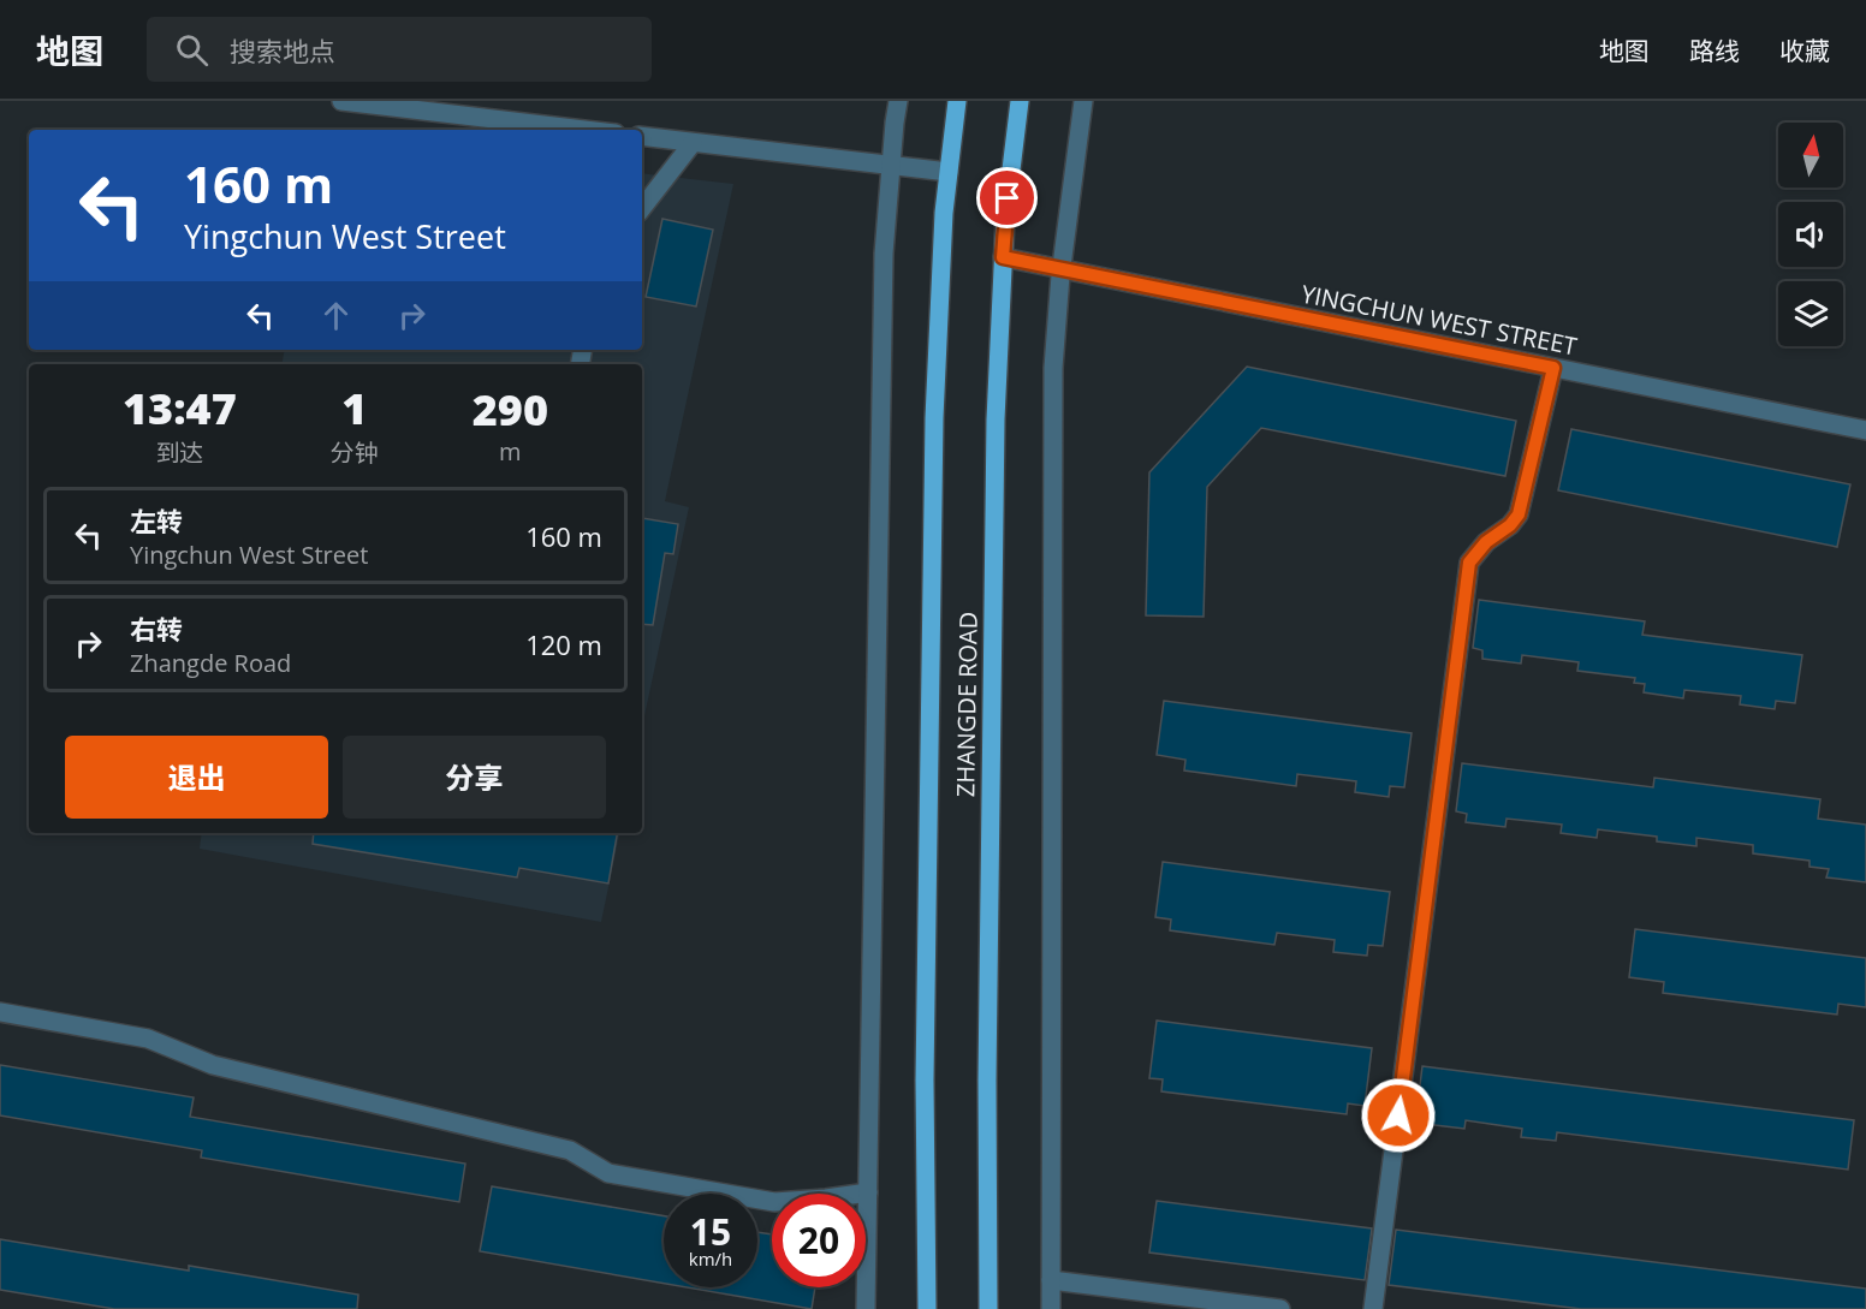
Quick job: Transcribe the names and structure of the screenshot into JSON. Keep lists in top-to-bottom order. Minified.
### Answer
{"streets":{"main road":["ZHANGDE ROAD"],"street":["YINGCHUN WEST STREET"]},"crossings":[["YINGCHUN WEST STREET","ZHANGDE ROAD"]],"north":"top","page":{"header":"地图","search":"搜索地点","nav":["地图","路线","收藏"],"turn":["160 m","Yingchun West Street"],"eta":["13:47","到达","1","分钟","290","m"],"list":[{"name":"左转","note":"Yingchun West Street","value":"160 m"},{"name":"右转","note":"Zhangde Road","value":"120 m"}],"buttons":["退出","分享"],"speed":"15 km/h","limit":"20"}}
